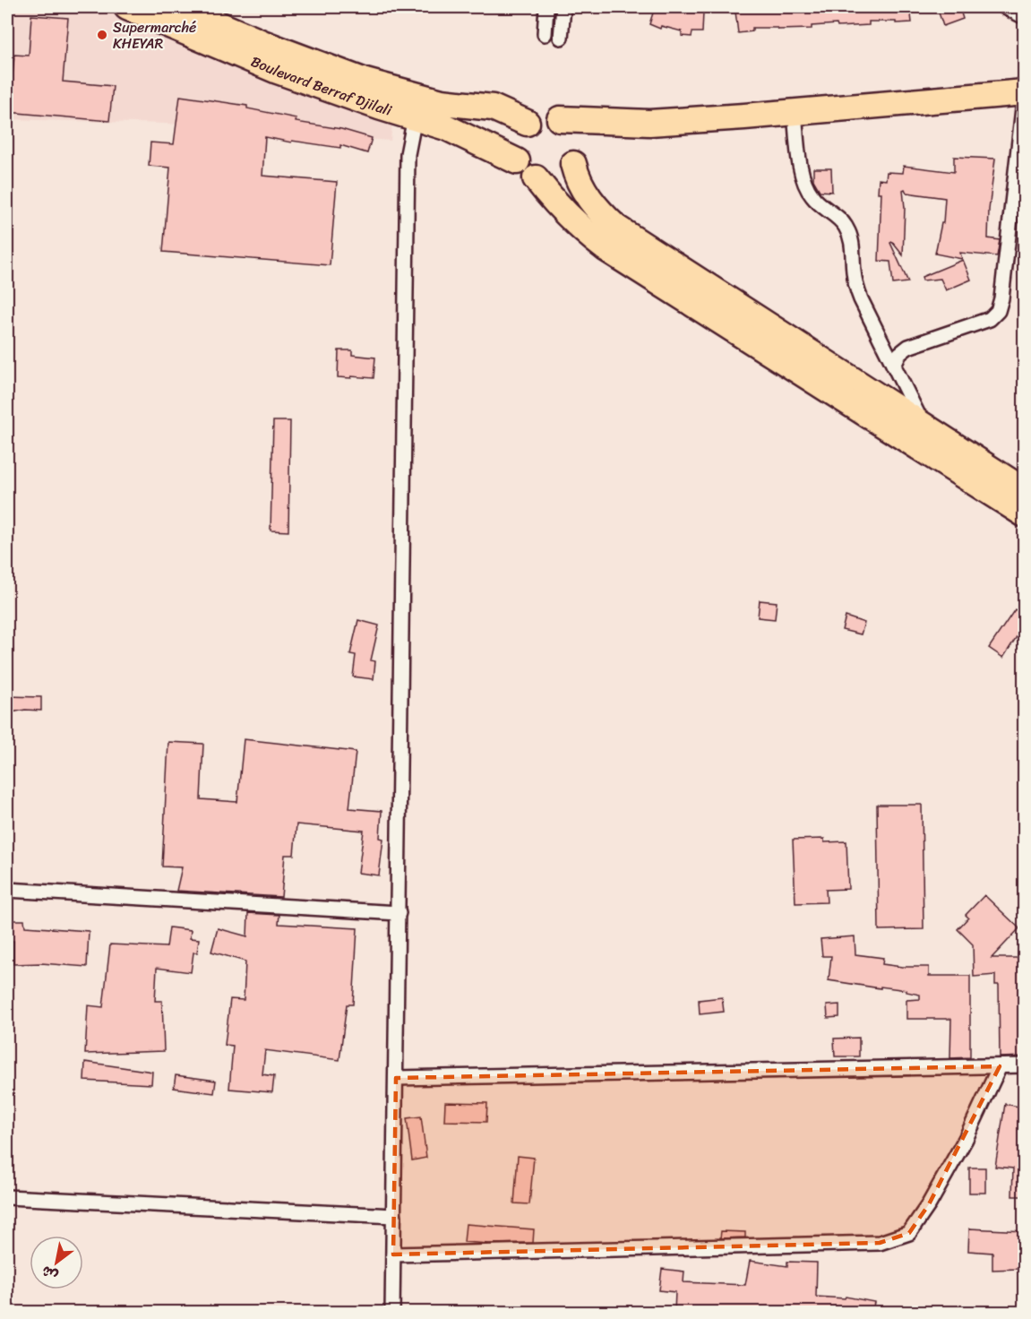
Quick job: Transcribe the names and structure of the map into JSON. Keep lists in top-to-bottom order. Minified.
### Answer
{"streets":{"highway":["Boulevard Berraf Djilali"]},"places":["Supermarché KHEYAR"],"north":"bottom left"}
